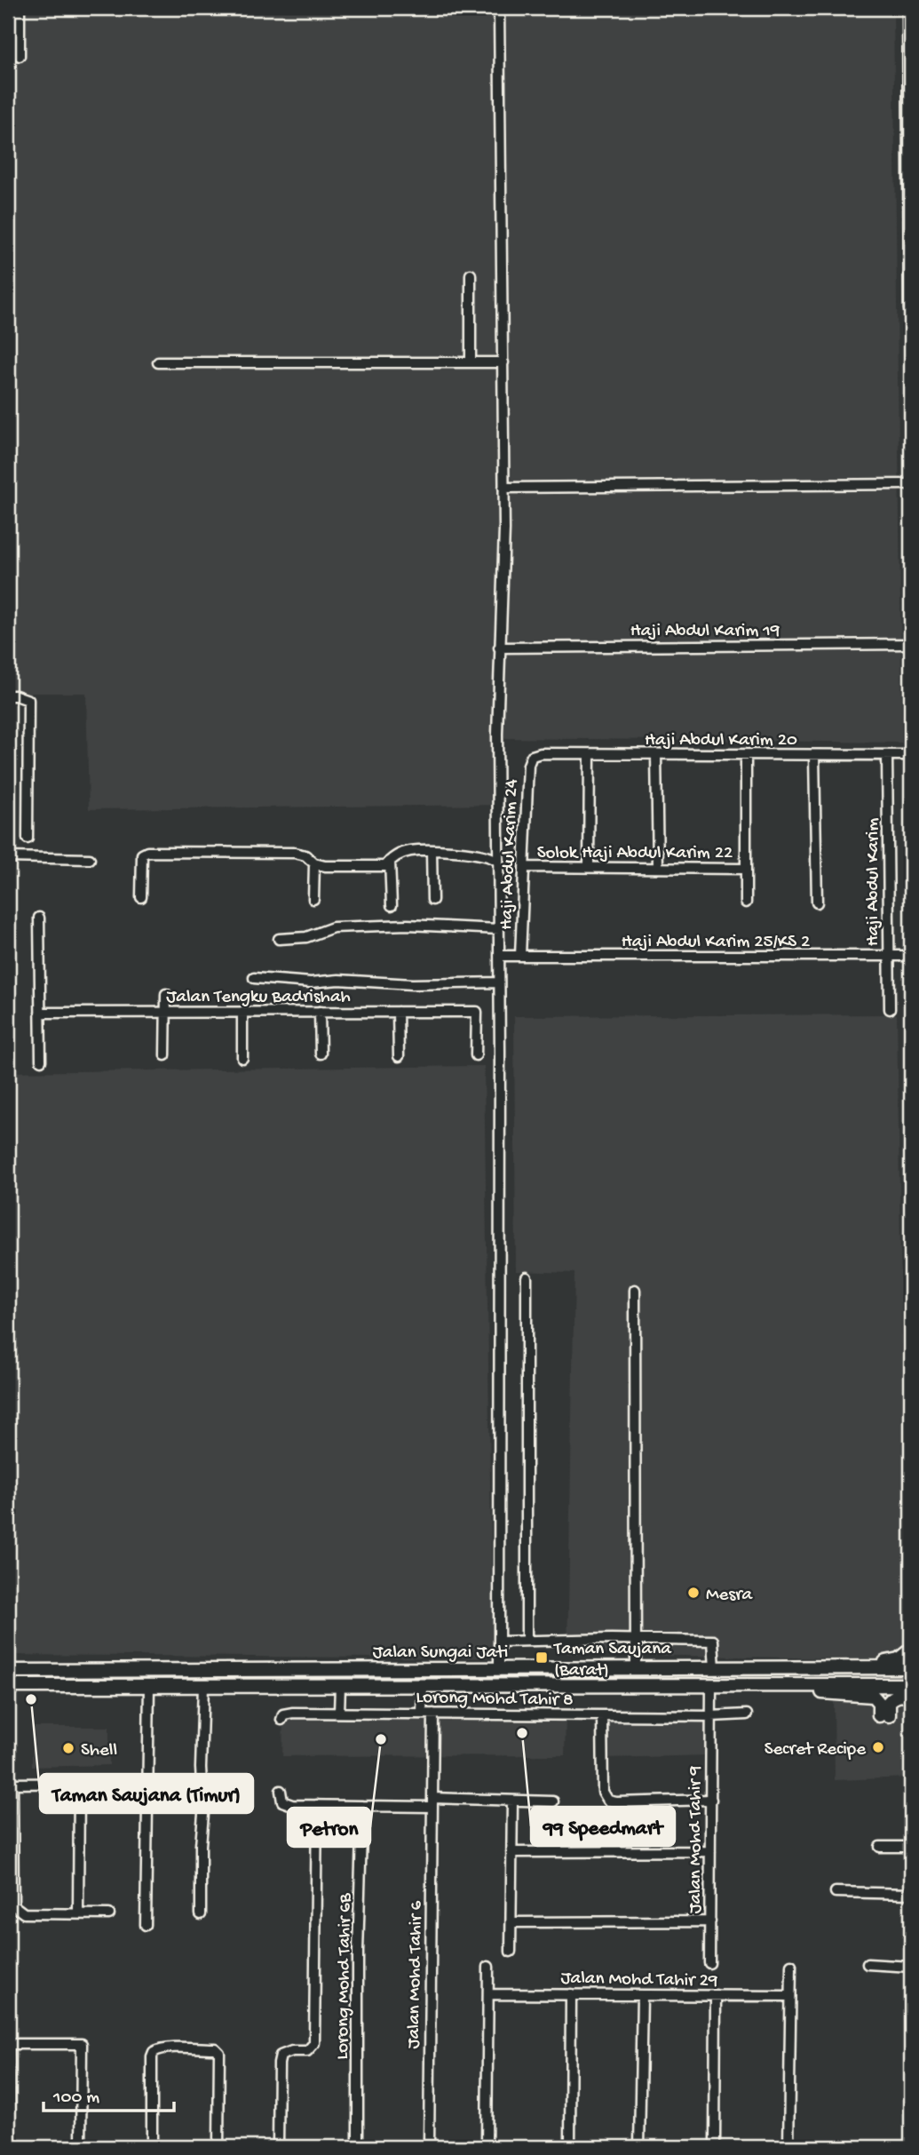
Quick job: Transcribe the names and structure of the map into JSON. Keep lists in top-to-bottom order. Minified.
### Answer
{"streets":{"main road":["Jalan Sungai Jati"],"street":["Haji Abdul Karim 19","Haji Abdul Karim 20","Solok Haji Abdul Karim 22","Haji Abdul Karim 24","Haji Abdul Karim","Haji Abdul Karim 25/KS 2","Jalan Tengku Badrishah","Lorong Mohd Tahir 8","Jalan Mohd Tahir 9","Jalan Mohd Tahir 6","Lorong Mohd Tahir 6B","Jalan Mohd Tahir 29"]},"crossings":[["Haji Abdul Karim 20","Haji Abdul Karim 24"],["Haji Abdul Karim 20","Haji Abdul Karim"],["Solok Haji Abdul Karim 22","Haji Abdul Karim 24"],["Haji Abdul Karim 24","Haji Abdul Karim 25/KS 2"],["Haji Abdul Karim","Haji Abdul Karim 25/KS 2"],["Jalan Sungai Jati","Jalan Mohd Tahir 9"],["Lorong Mohd Tahir 8","Jalan Mohd Tahir 9"],["Lorong Mohd Tahir 8","Jalan Mohd Tahir 6"]],"places":{"other":["Mesra","Taman Saujana (Timur)","99 Speedmart","Petron","Secret Recipe","Shell"],"transit":["Taman Saujana (Barat)"]},"scale_bar":"100 m"}
